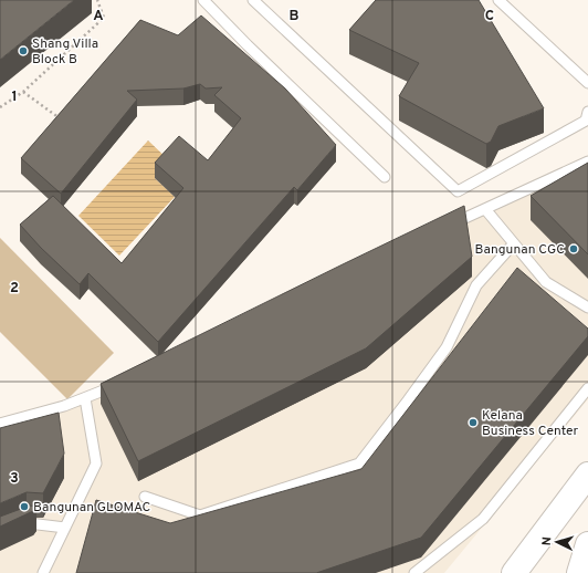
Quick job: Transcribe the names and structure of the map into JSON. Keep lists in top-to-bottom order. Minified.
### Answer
{"places":["Shang Villa Block B","Bangunan CGC","Kelana Business Center","Bangunan GLOMAC"],"north":"left","grid":{"columns":["A","B","C"],"rows":["1","2","3"]}}
